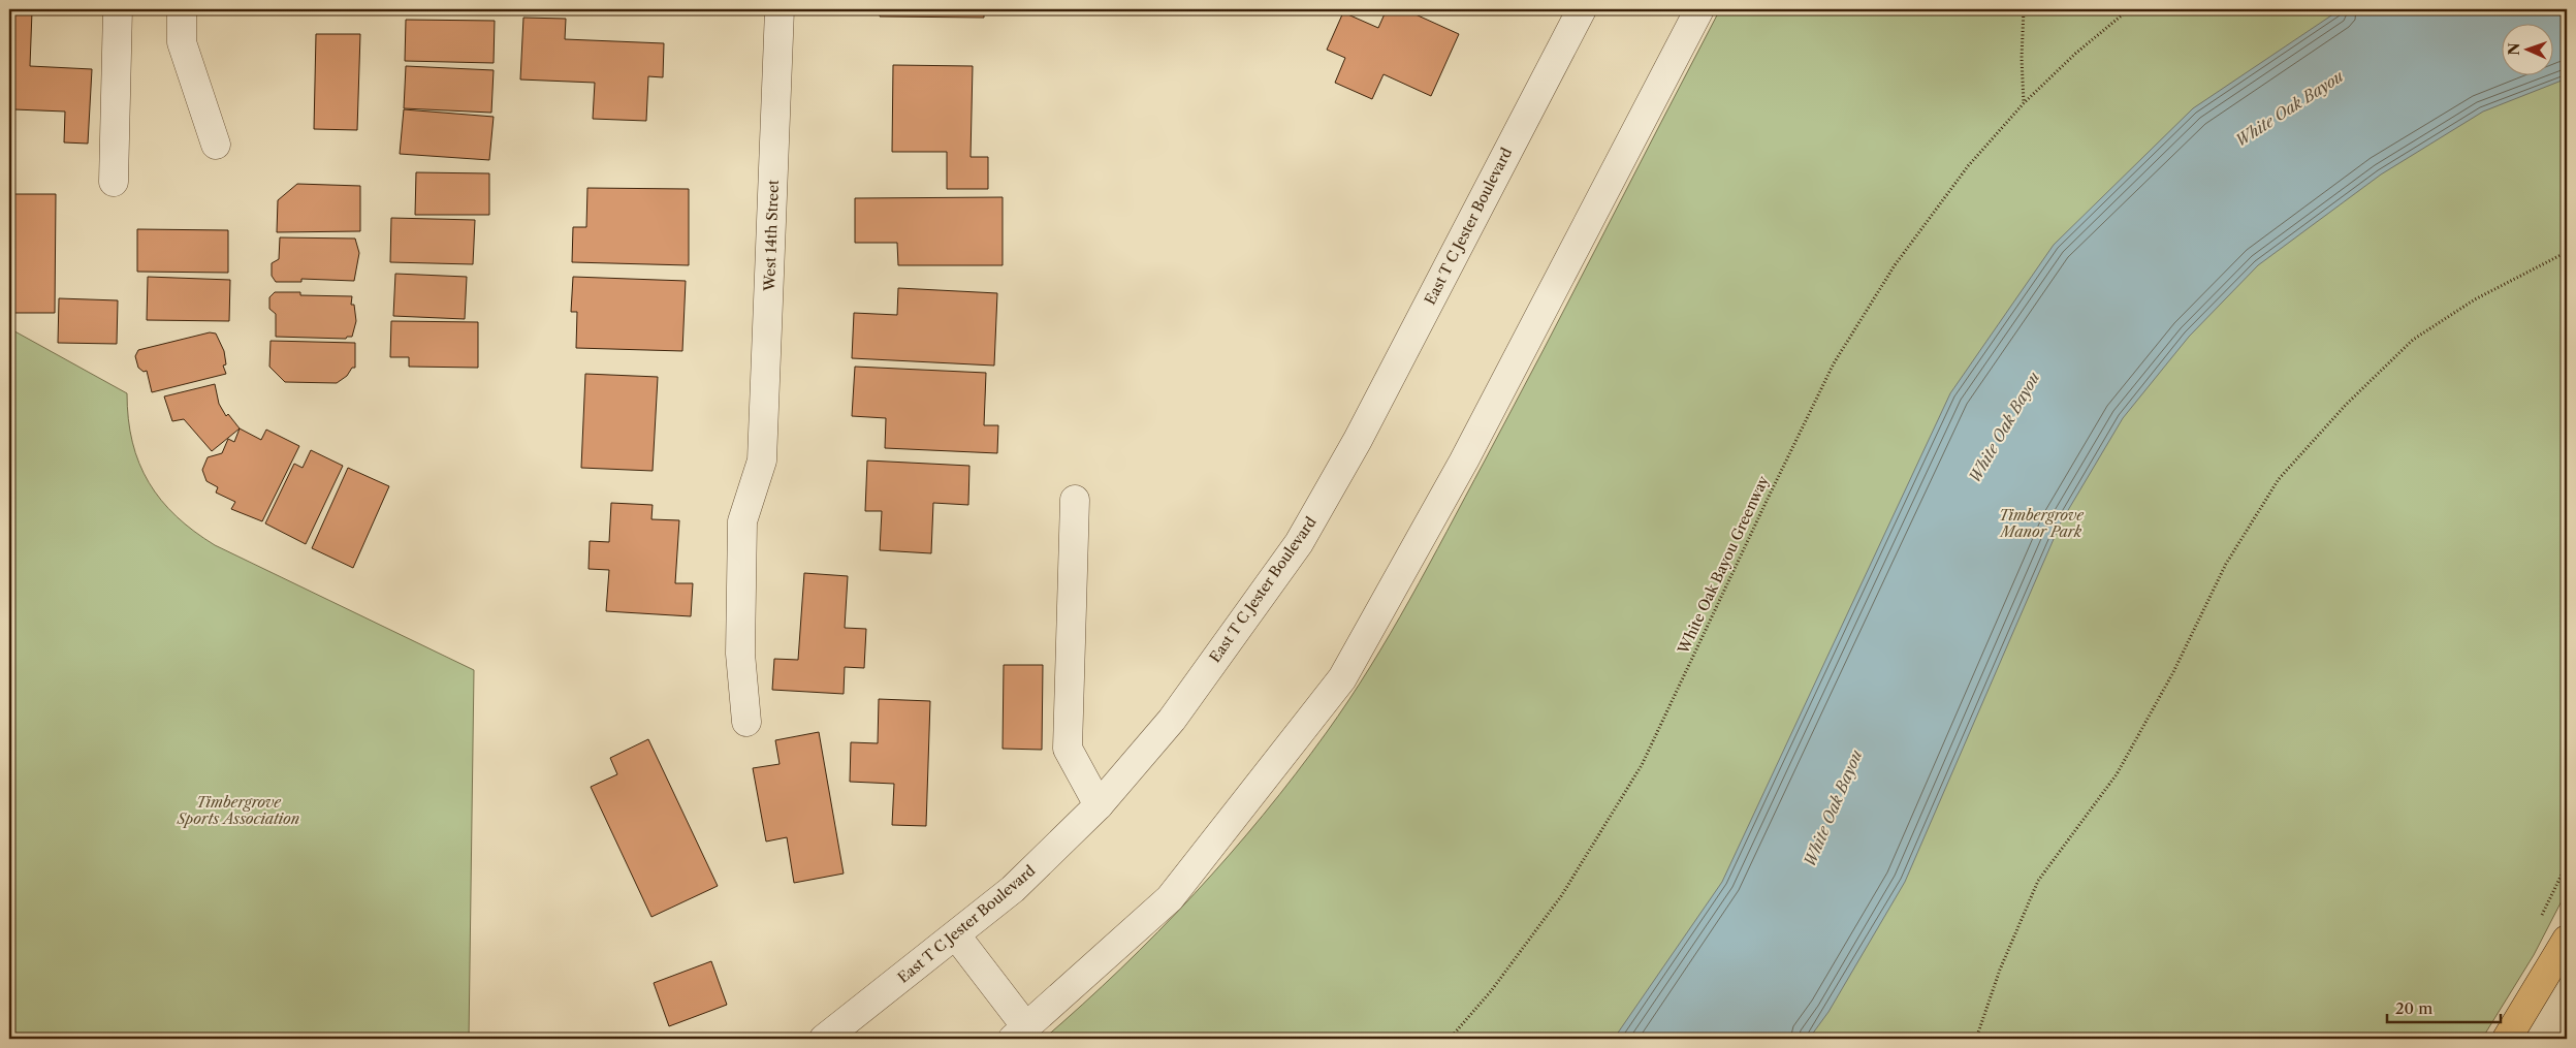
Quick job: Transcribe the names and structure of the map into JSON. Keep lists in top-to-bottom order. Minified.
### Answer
{"streets":{"street":["East T C Jester Boulevard","West 14th Street"],"path":["White Oak Bayou Greenway"]},"water":["White Oak Bayou"],"parks":["Timbergrove Manor Park","Timbergrove Sports Association"],"scale_bar":"20 m","north":"left"}
